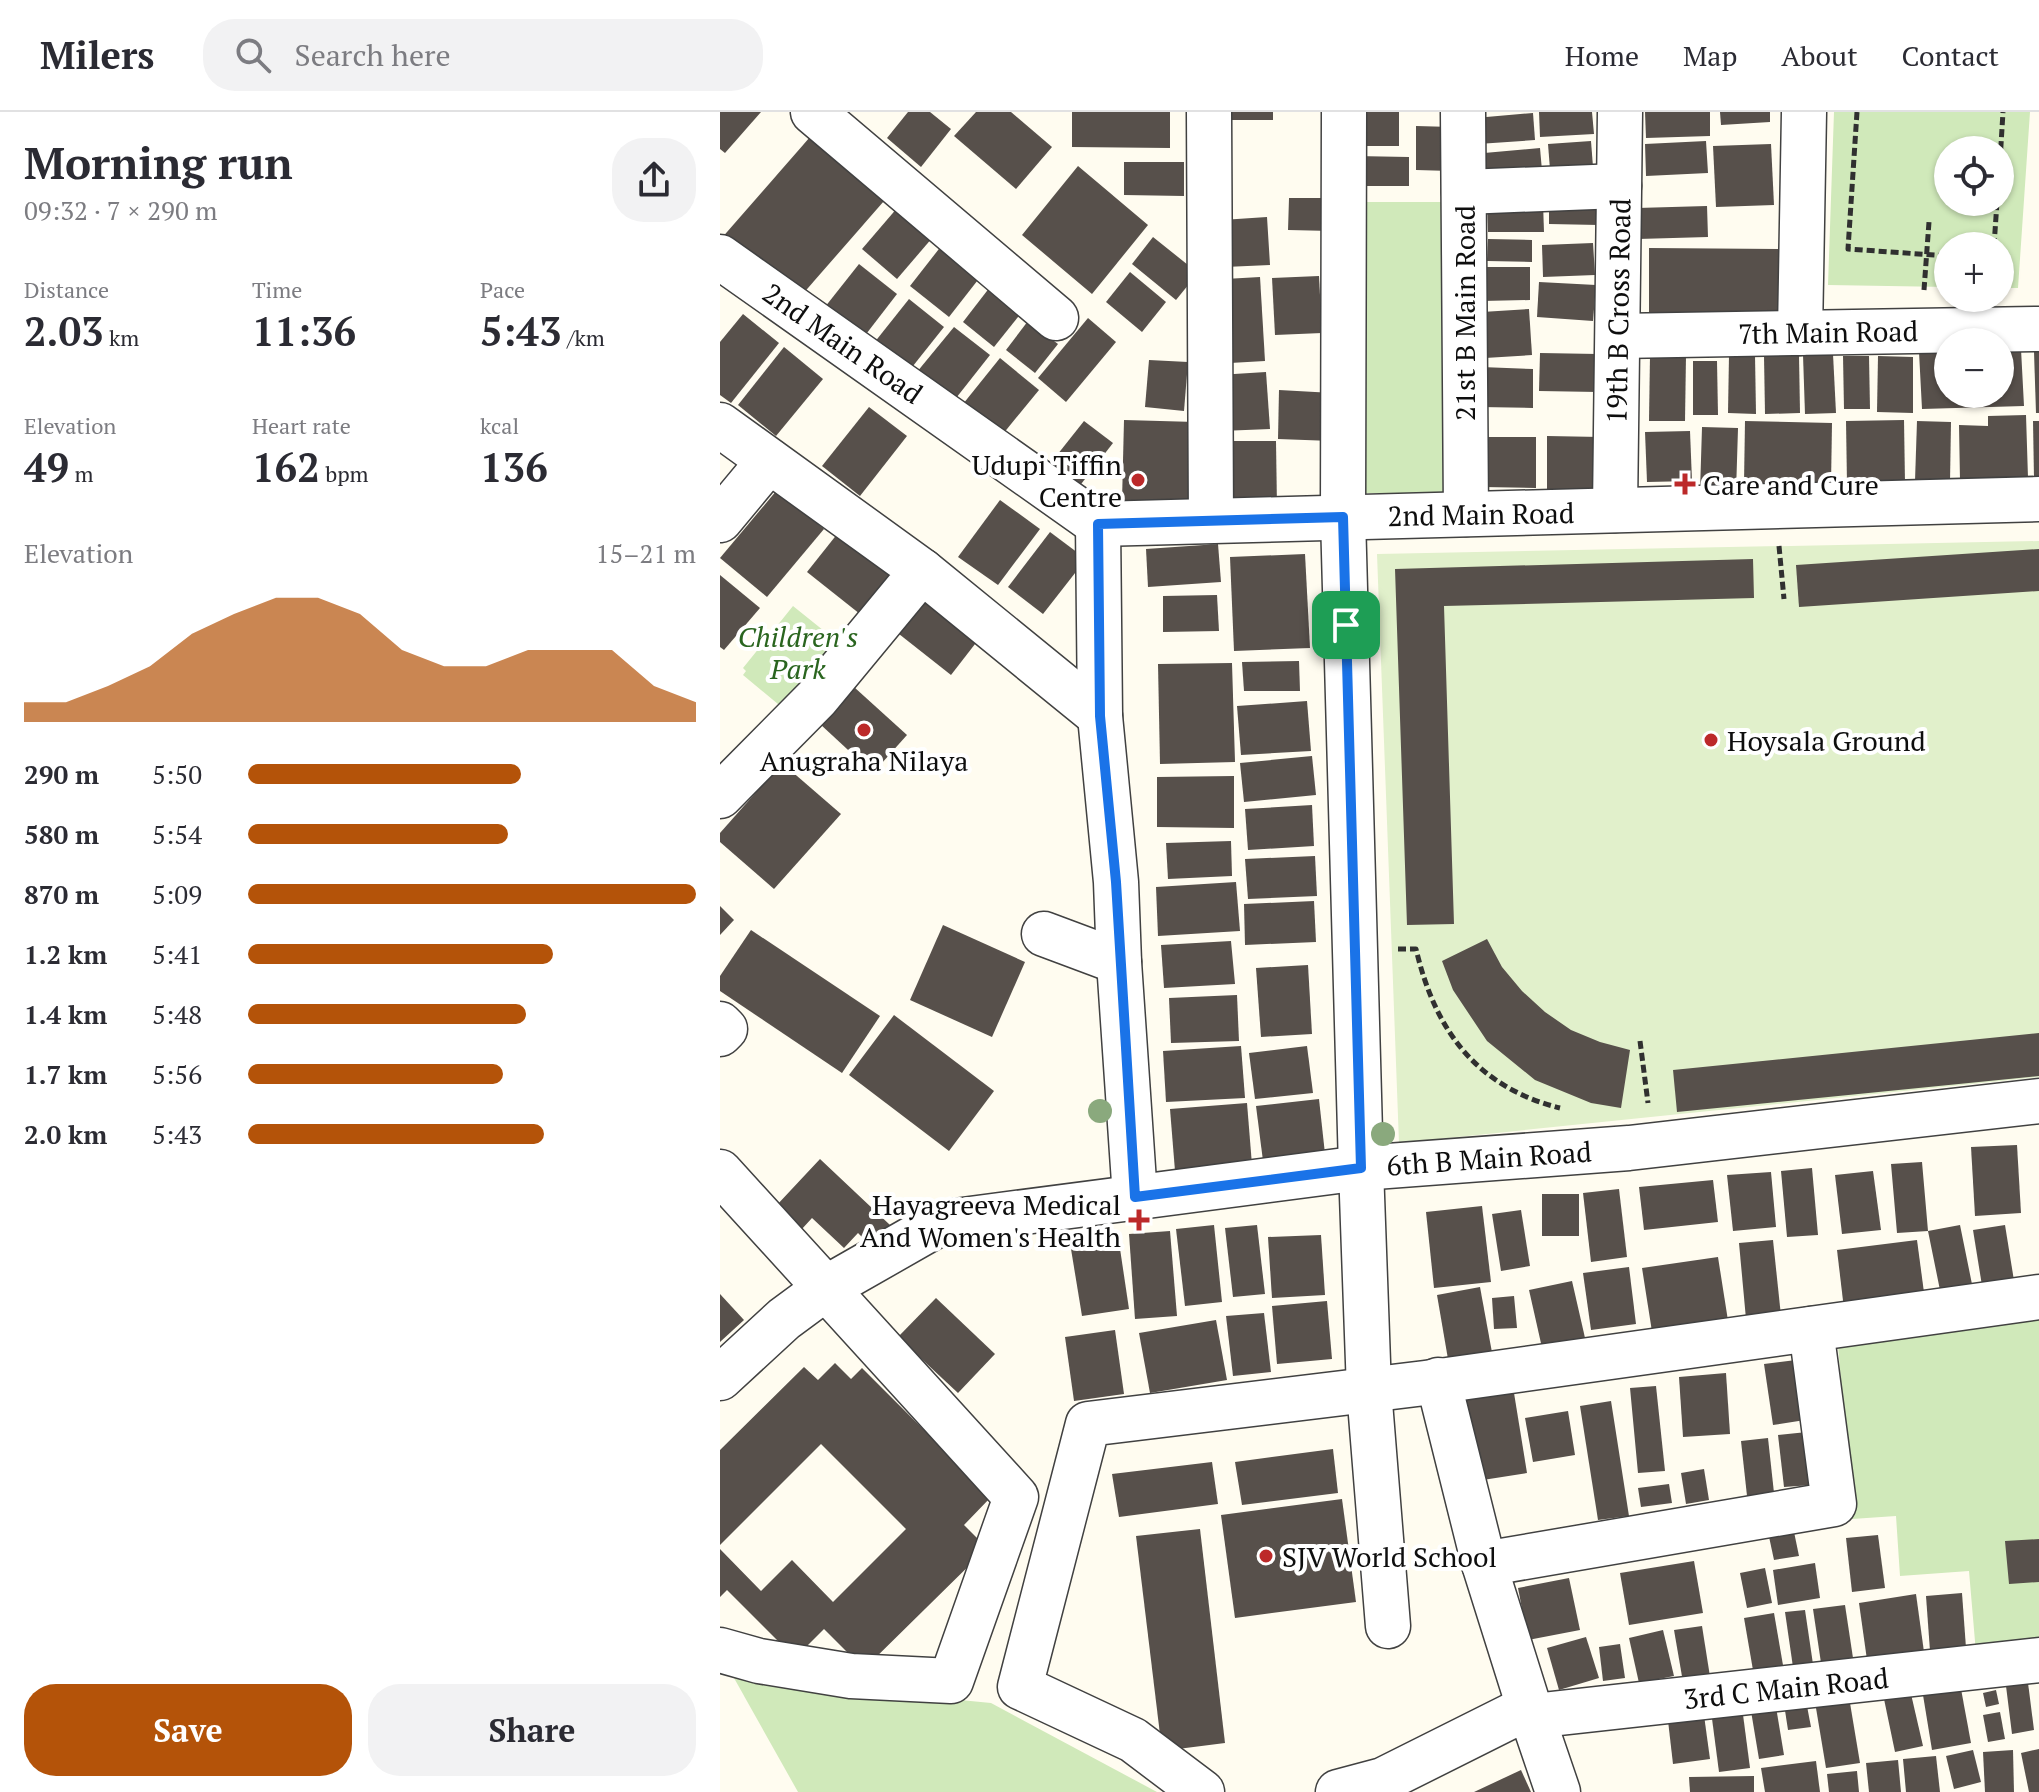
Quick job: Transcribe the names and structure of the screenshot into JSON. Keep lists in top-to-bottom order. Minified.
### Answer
{"streets":{"street":["19th B Cross Road","21st B Main Road","7th Main Road","2nd Main Road","6th B Main Road","3rd C Main Road"]},"crossings":[["19th B Cross Road","7th Main Road"],["19th B Cross Road","2nd Main Road"],["21st B Main Road","2nd Main Road"]],"parks":["Children's Park"],"places":{"other":["Udupi Tiffin Centre","Anugraha Nilaya","Hoysala Ground","SJV World School"],"health":["Care and Cure","Hayagreeva Medical And Women's Health"]},"page":{"header":"Milers","search":"Search here","nav":["Home","Map","About","Contact"],"heading":["Morning run","09:32 · 7 × 290 m"],"map_buttons":["+","−"],"stats":[["Distance","2.03 km"],["Time","11:36"],["Pace","5:43 /km"],["Elevation","49 m"],["Heart rate","162 bpm"],["kcal","136"]],"chart":["Elevation","15–21 m"],"list":[{"name":"290 m","note":"5:50"},{"name":"580 m","note":"5:54"},{"name":"870 m","note":"5:09"},{"name":"1.2 km","note":"5:41"},{"name":"1.4 km","note":"5:48"},{"name":"1.7 km","note":"5:56"},{"name":"2.0 km","note":"5:43"}],"buttons":["Save","Share"]}}
